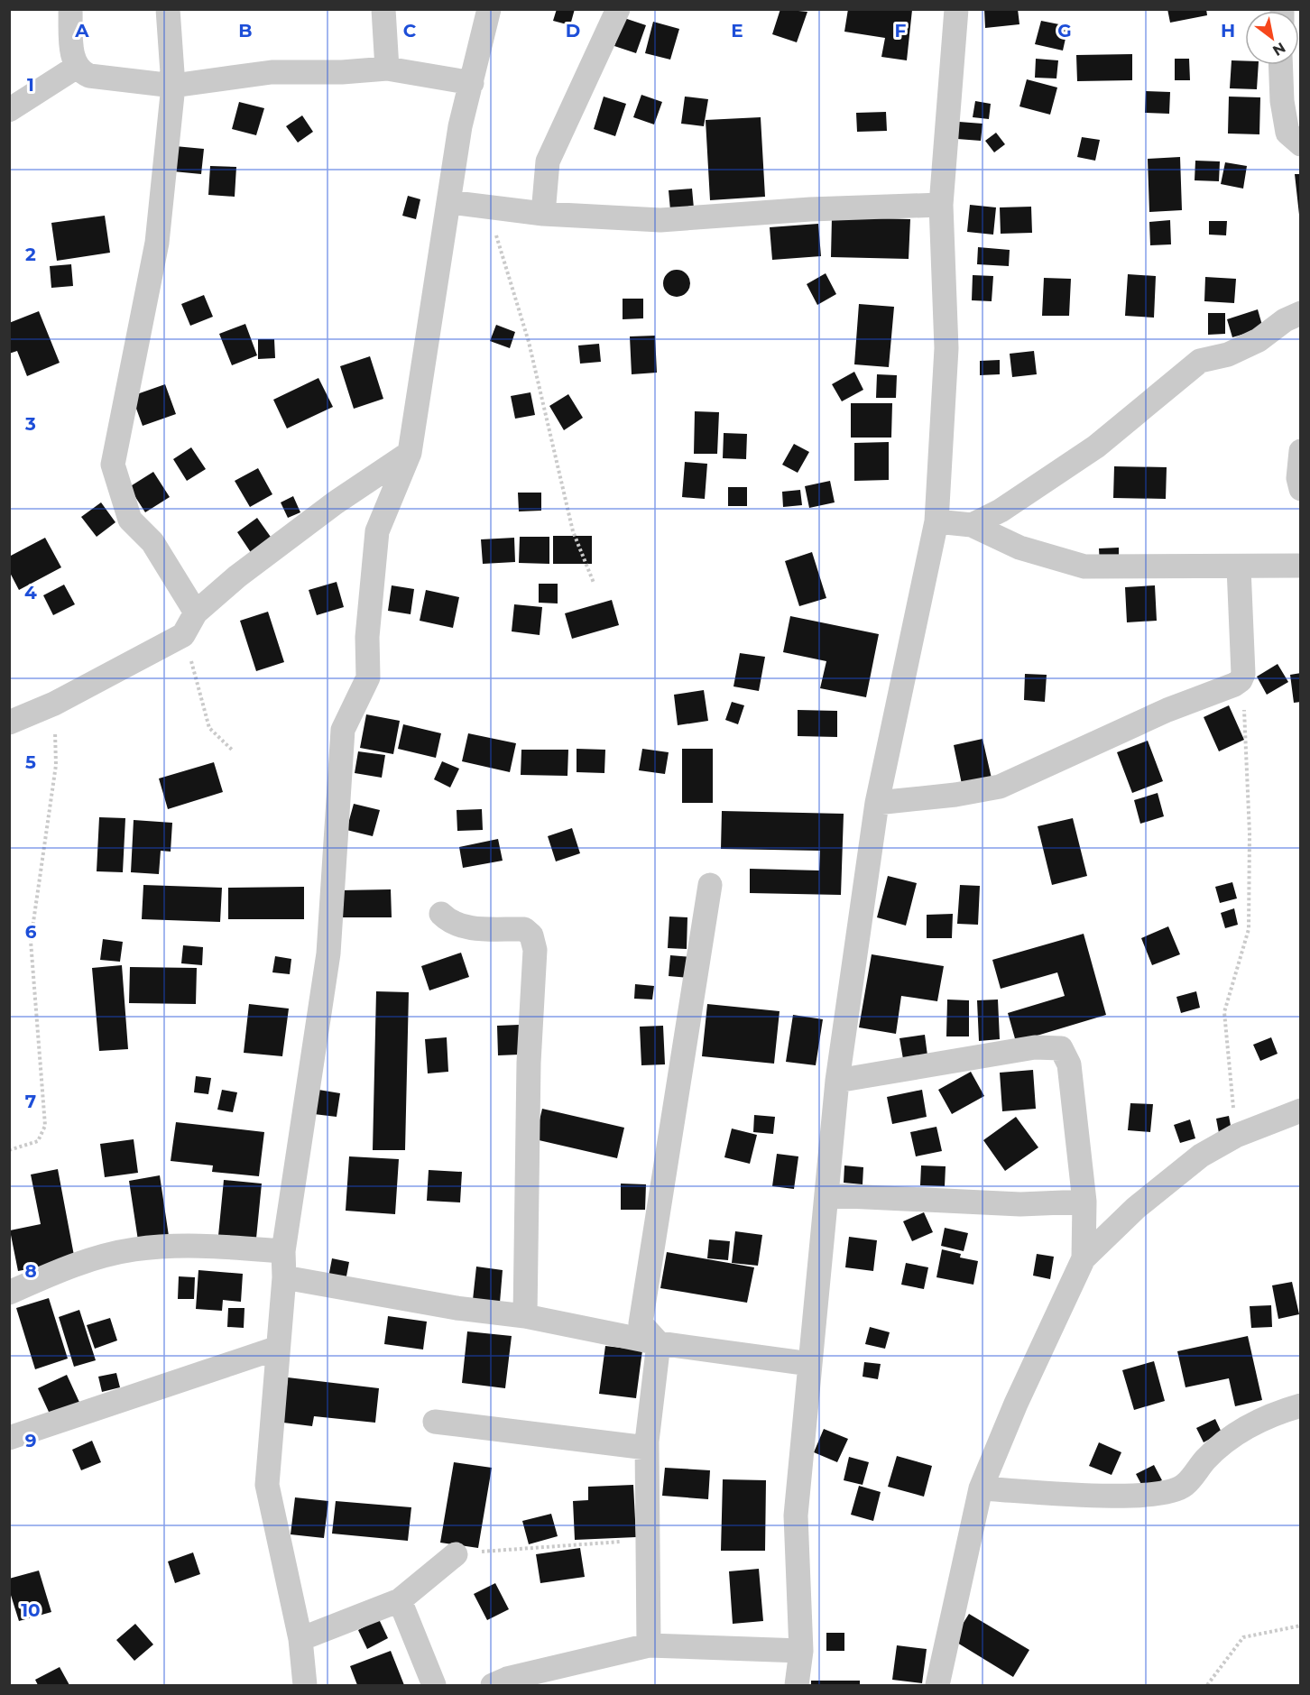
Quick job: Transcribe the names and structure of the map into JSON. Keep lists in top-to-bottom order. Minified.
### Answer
{"north":"bottom right","grid":{"columns":["A","B","C","D","E","F","G","H"],"rows":["1","2","3","4","5","6","7","8","9","10"]}}
